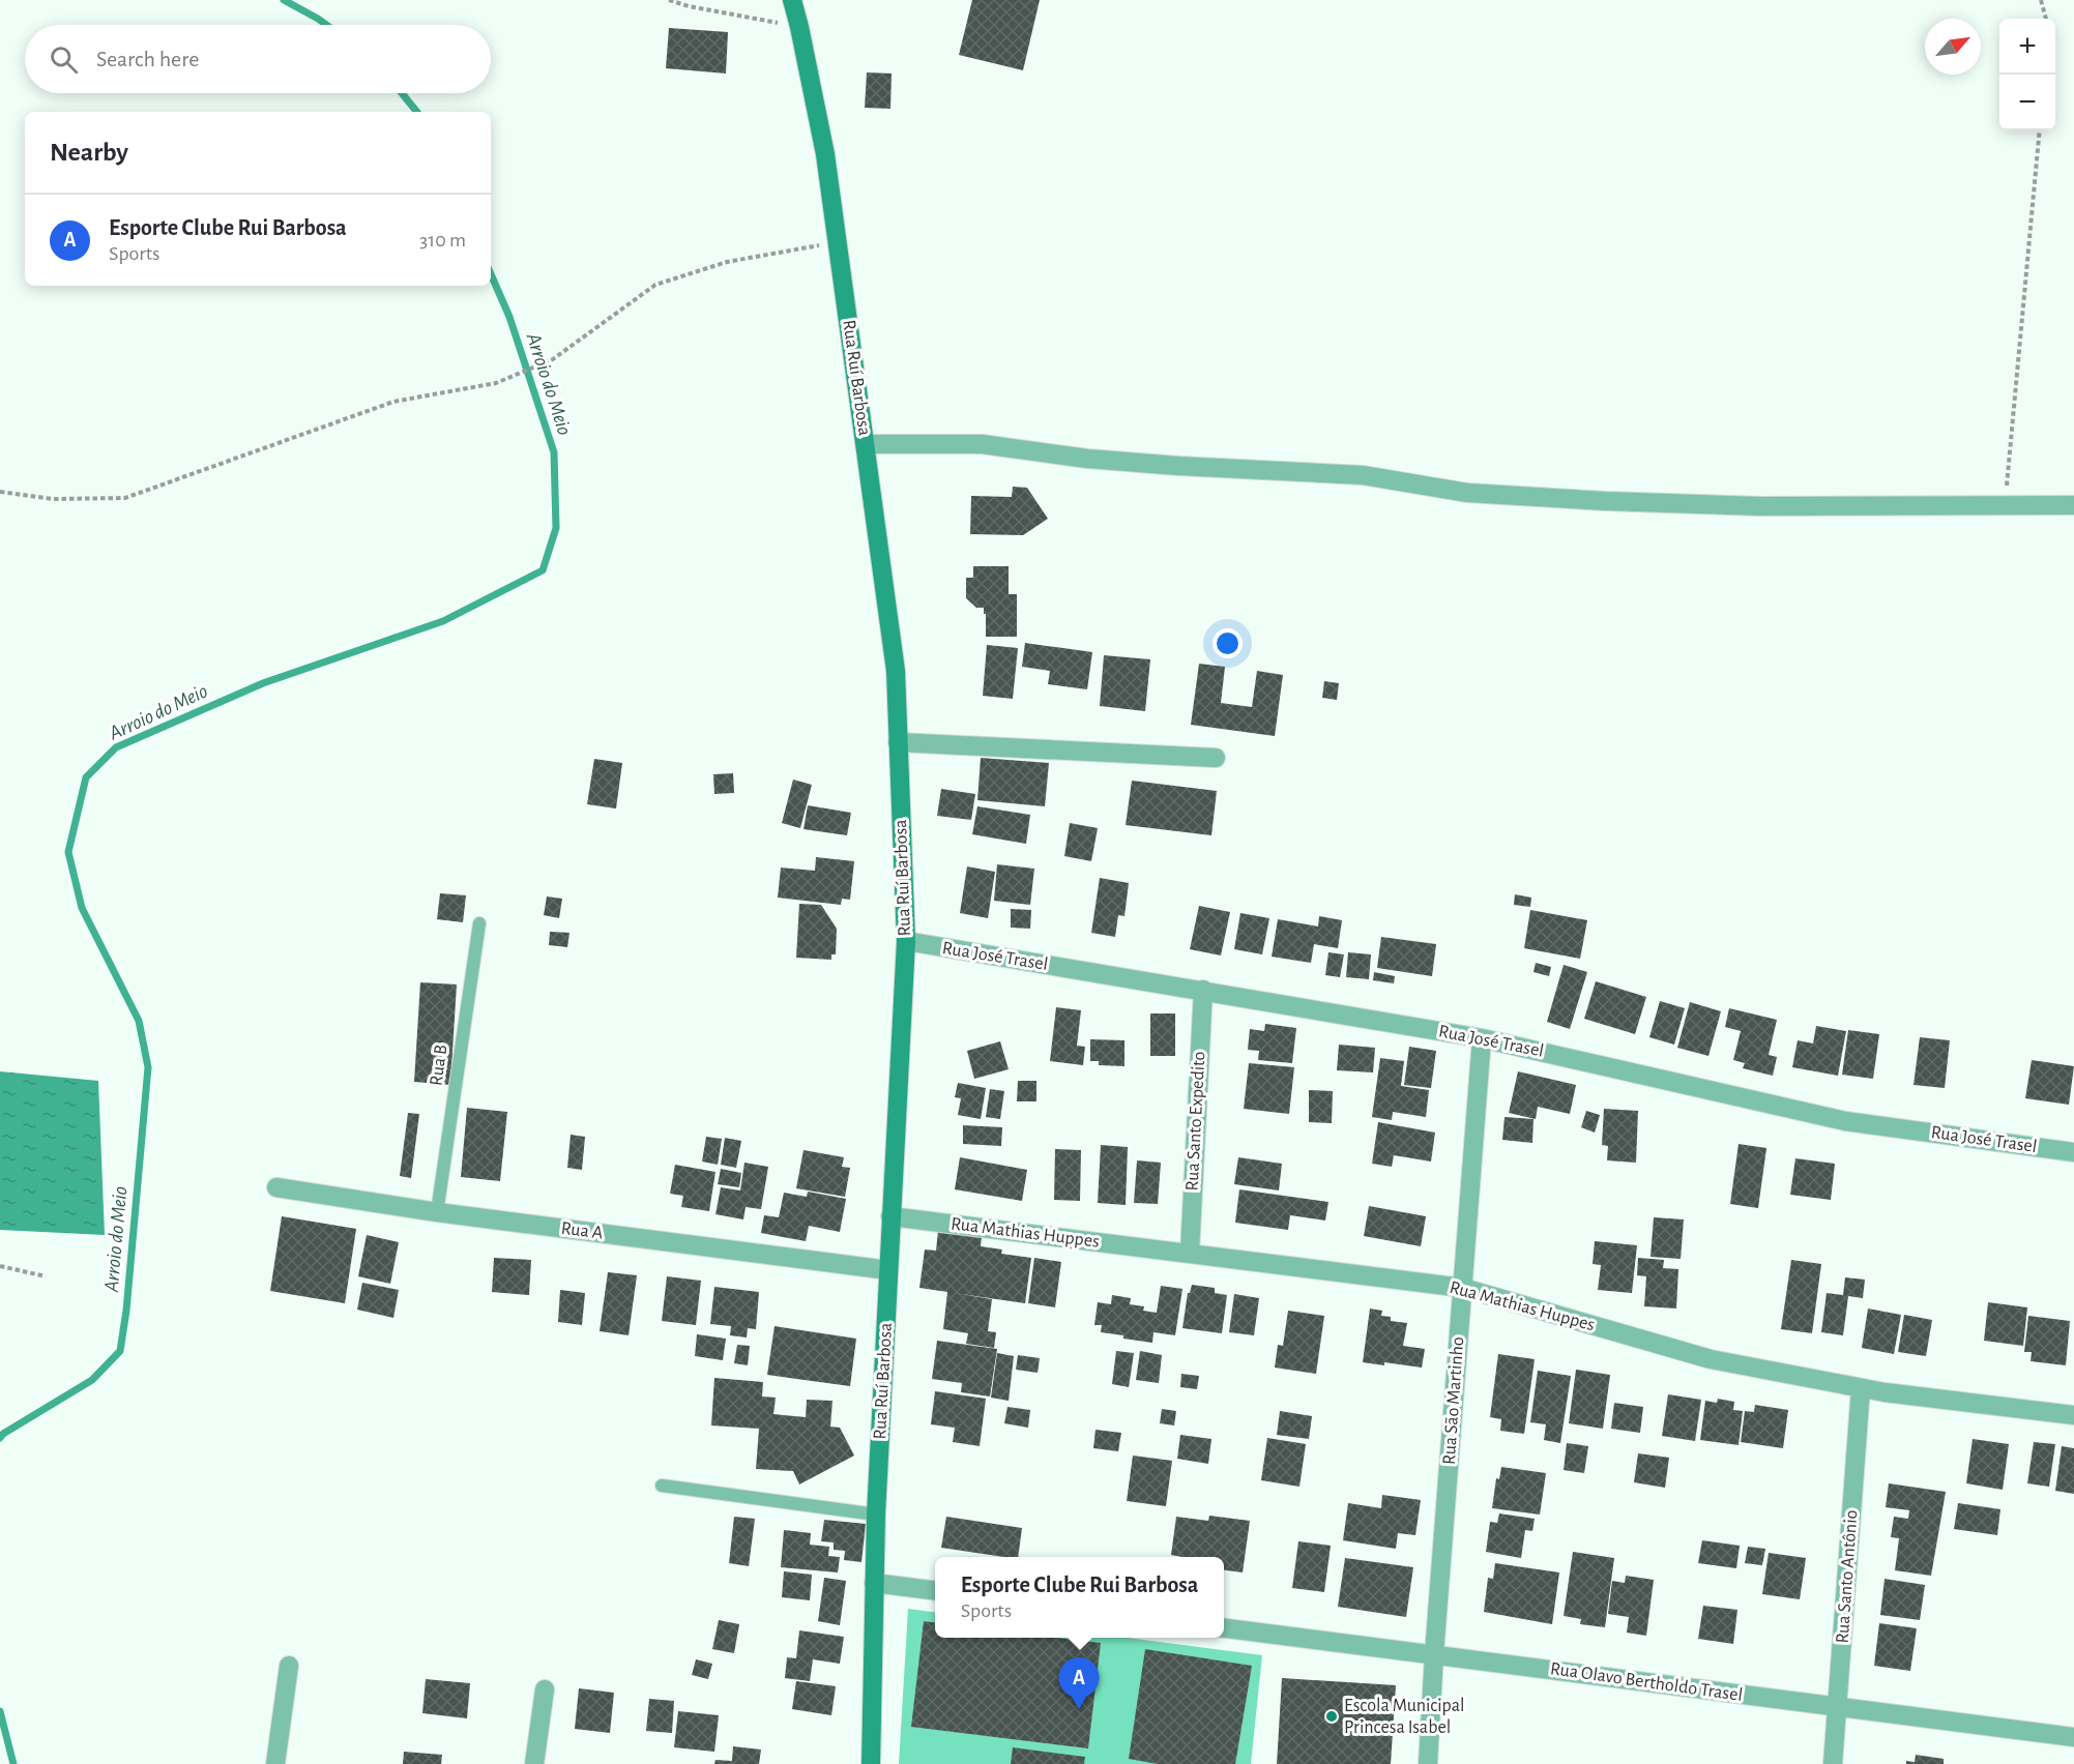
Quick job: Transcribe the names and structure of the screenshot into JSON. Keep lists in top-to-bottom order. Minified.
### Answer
{"streets":{"main road":["Rua Ruí Barbosa"],"street":["Rua José Trasel","Rua Santo Expedito","Rua A","Rua Mathias Huppes","Rua São Martinho","Rua Santo Antônio","Rua Olavo Bertholdo Trasel"],"lane":["Rua B"]},"crossings":[["Rua Ruí Barbosa","Rua José Trasel"],["Rua Ruí Barbosa","Rua A"],["Rua Ruí Barbosa","Rua Mathias Huppes"],["Rua José Trasel","Rua Santo Expedito"],["Rua José Trasel","Rua São Martinho"],["Rua B","Rua A"],["Rua Santo Expedito","Rua Mathias Huppes"],["Rua Mathias Huppes","Rua São Martinho"],["Rua Mathias Huppes","Rua Santo Antônio"],["Rua São Martinho","Rua Olavo Bertholdo Trasel"],["Rua Santo Antônio","Rua Olavo Bertholdo Trasel"]],"water":["Arroio do Meio"],"places":["Escola Municipal Princesa Isabel"],"north":"top right","page":{"map_buttons":["+","−"],"search":"Search here","heading":"Nearby","list":[{"mark":"A","name":"Esporte Clube Rui Barbosa","note":"Sports","value":"310 m"}],"popup":["Esporte Clube Rui Barbosa","Sports"],"pins":"A"}}
